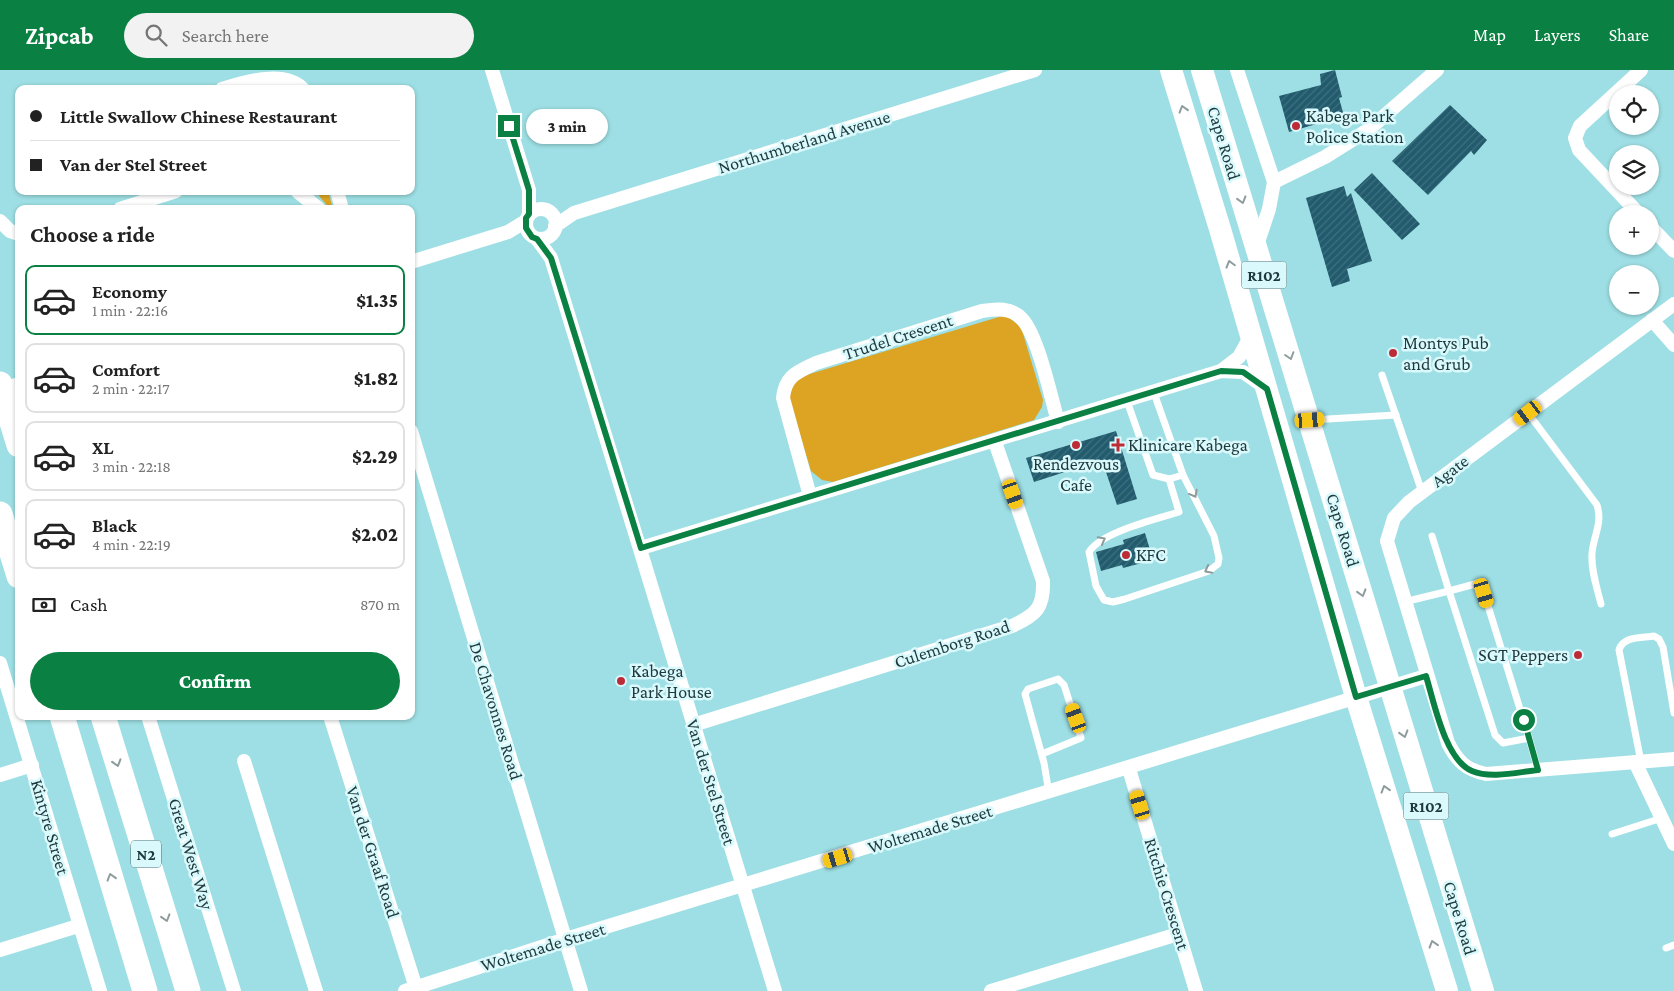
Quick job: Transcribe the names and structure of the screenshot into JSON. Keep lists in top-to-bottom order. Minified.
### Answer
{"streets":{"highway":["N2"],"main road":["Cape Road","R102"],"street":["Northumberland Avenue","Trudel Crescent","Agate","Culemborg Road","De Chavonnes Road","Van der Stel Street","Kintyre Street","Woltemade Street","Van der Graaf Road","Great West Way","Ritchie Crescent"]},"crossings":[["Northumberland Avenue","Van der Stel Street"],["Cape Road","Woltemade Street"],["Agate","Woltemade Street"],["Culemborg Road","Van der Stel Street"],["De Chavonnes Road","Woltemade Street"],["Van der Stel Street","Woltemade Street"],["Woltemade Street","Van der Graaf Road"],["Woltemade Street","Ritchie Crescent"]],"places":{"other":["Kabega Park Police Station","Montys Pub and Grub","Rendezvous Cafe","KFC","SGT Peppers","Kabega Park House"],"health":["Klinicare Kabega"]},"page":{"header":"Zipcab","search":"Search here","nav":["Map","Layers","Share"],"map_buttons":["+","−"],"banner":["Little Swallow Chinese Restaurant","Van der Stel Street"],"bubble":"3 min","heading":"Choose a ride","list":[{"name":"Economy","note":"1 min · 22:16","value":"$1.35"},{"name":"Comfort","note":"2 min · 22:17","value":"$1.82"},{"name":"XL","note":"3 min · 22:18","value":"$2.29"},{"name":"Black","note":"4 min · 22:19","value":"$2.02"}],"pay":["Cash","870 m"],"buttons":"Confirm"}}
